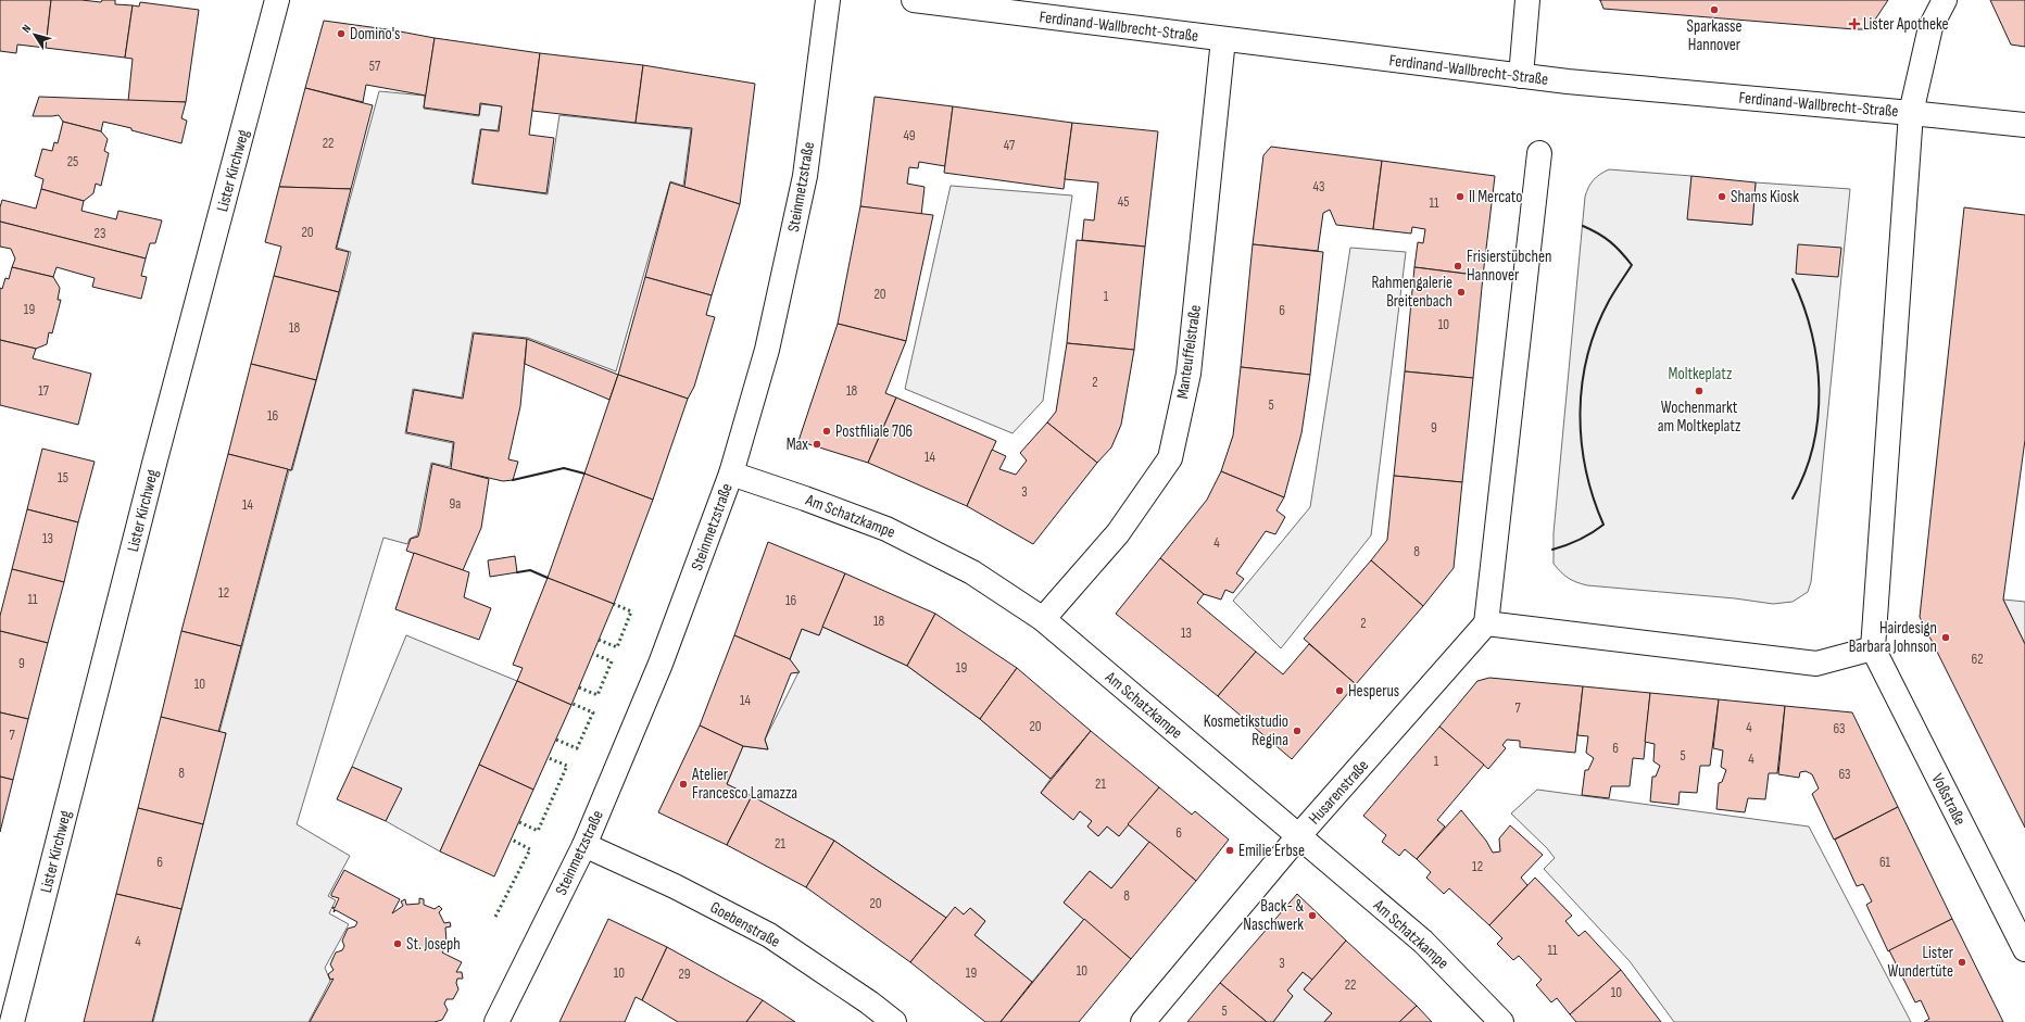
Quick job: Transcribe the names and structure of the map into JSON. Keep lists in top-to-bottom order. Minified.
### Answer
{"streets":{"street":["Ferdinand-Wallbrecht-Straße","Lister Kirchweg","Steinmetzstraße","Manteuffelstraße","Am Schatzkampe","Husarenstraße","Voßstraße","Goebenstraße"]},"crossings":[["Ferdinand-Wallbrecht-Straße","Manteuffelstraße"],["Steinmetzstraße","Am Schatzkampe"],["Steinmetzstraße","Goebenstraße"],["Manteuffelstraße","Am Schatzkampe"],["Am Schatzkampe","Husarenstraße"]],"parks":["Moltkeplatz"],"places":{"other":["Sparkasse Hannover","Domino's","Il Mercato","Shams Kiosk","Frisierstübchen Hannover","Rahmengalerie Breitenbach","Wochenmarkt am Moltkeplatz","Postfiliale 706","Max","Hairdesign Barbara Johnson","Hesperus","Kosmetikstudio Regina","Atelier Francesco Lamazza","Emilie Erbse","Back- & Naschwerk","St. Joseph","Lister Wundertüte"],"health":["Lister Apotheke"]},"house_numbers":["57","49","22","47","25","43","45","11","20","23","20","1","19","6","10","18","2","17","18","5","16","9","14","15","3","9a","14","13","4","8","12","11","16","18","2","13","62","9","19","10","14","7","20","4","63","7","6","5","4","1","8","63","21","6","21","6","61","12","8","20","4","11","3","10","10","19","29","22","10","5"],"north":"top left"}
